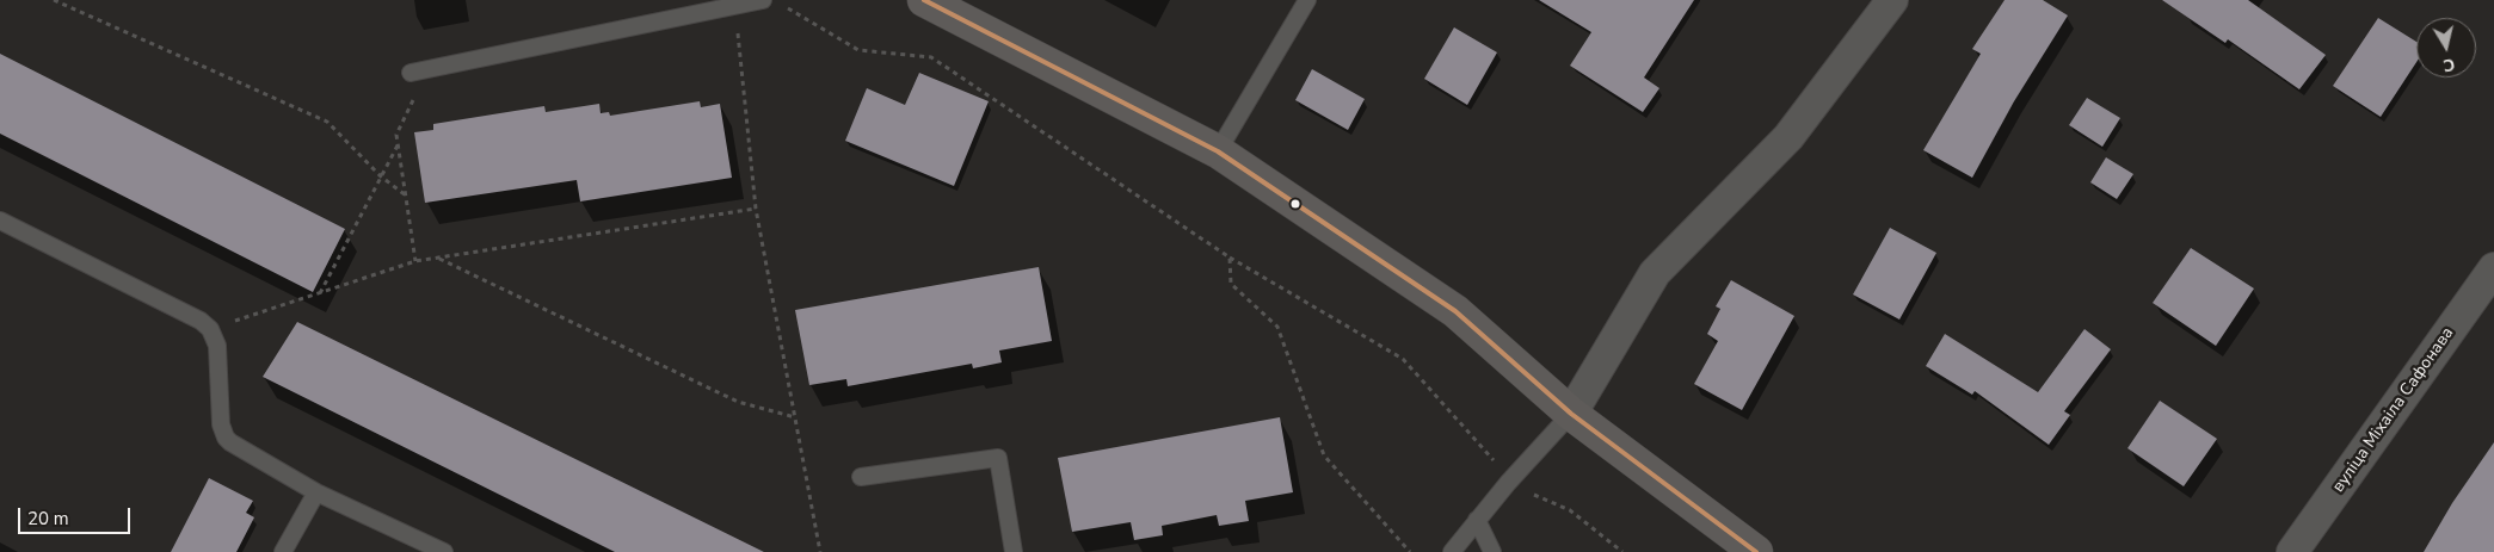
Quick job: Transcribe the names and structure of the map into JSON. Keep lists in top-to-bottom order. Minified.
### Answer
{"streets":{"street":["вуліца Міхаіла Сафонава"]},"scale_bar":"20 m","north":"bottom"}
